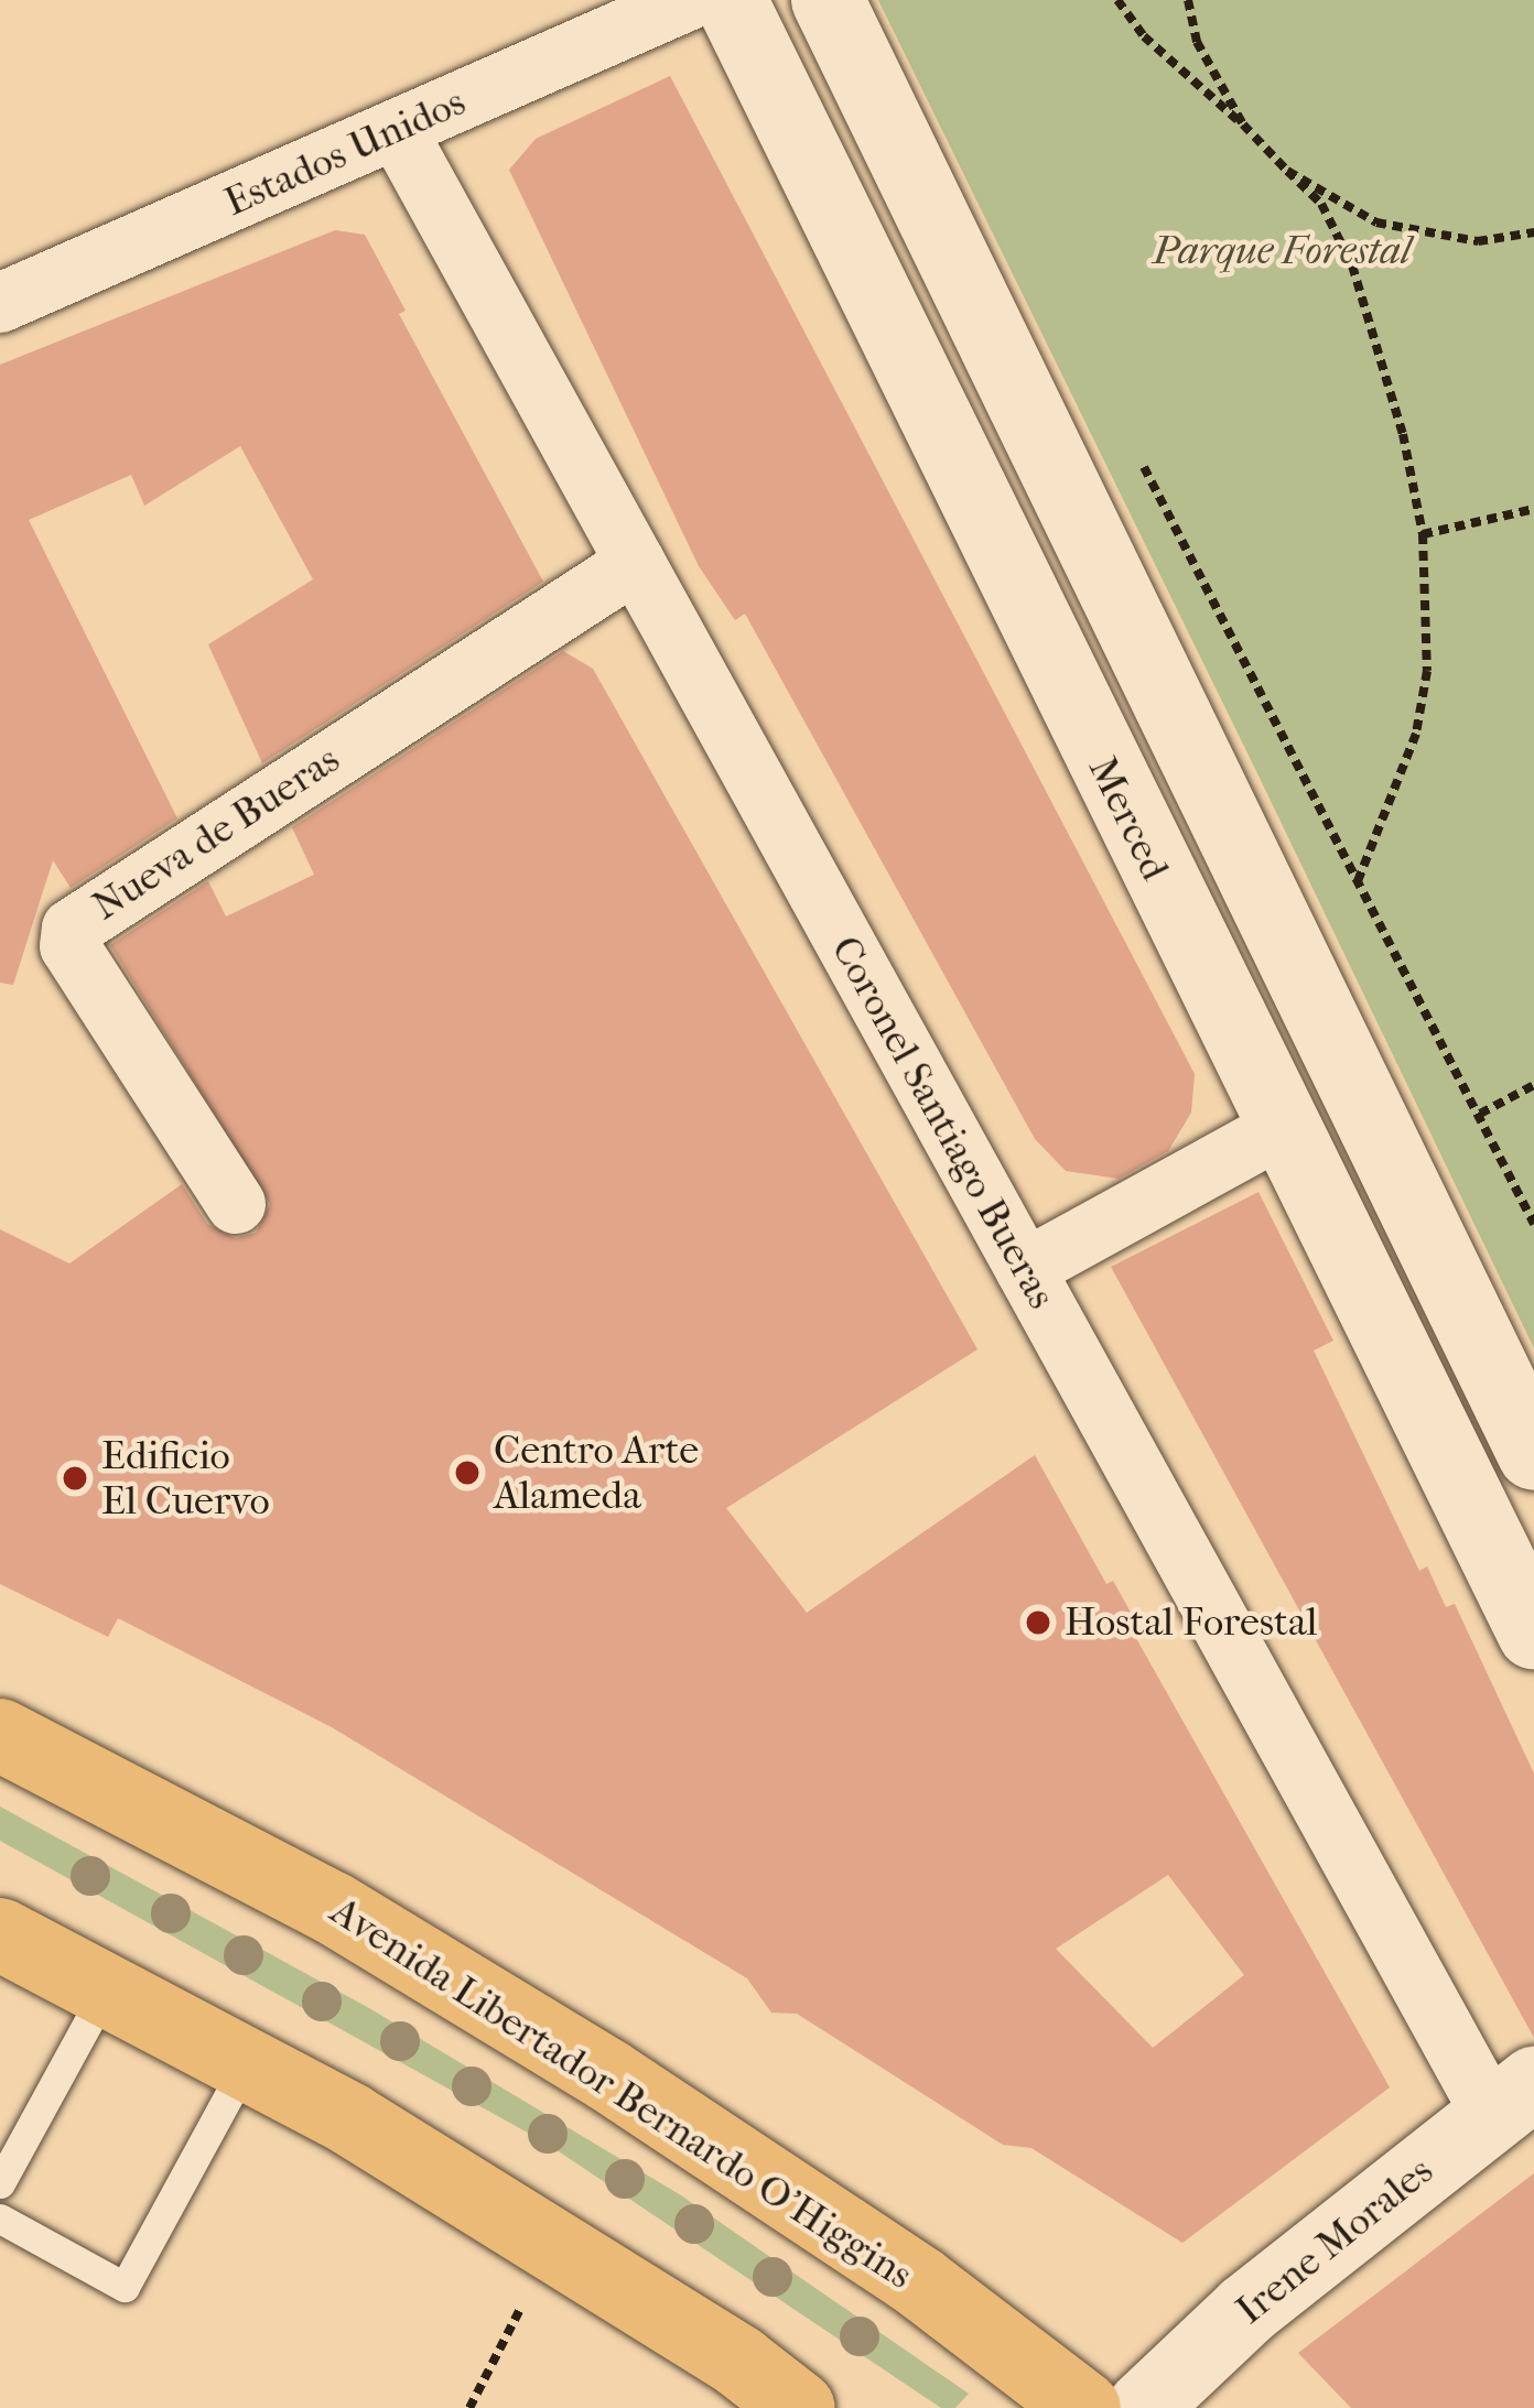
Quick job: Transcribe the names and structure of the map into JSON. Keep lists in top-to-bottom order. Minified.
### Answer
{"streets":{"main road":["Merced","Avenida Libertador Bernardo O'Higgins","Irene Morales"],"street":["Estados Unidos","Nueva de Bueras","Coronel Santiago Bueras"]},"crossings":[["Estados Unidos","Coronel Santiago Bueras"],["Nueva de Bueras","Coronel Santiago Bueras"],["Coronel Santiago Bueras","Irene Morales"]],"parks":["Parque Forestal"],"places":["Centro Arte Alameda","Edificio El Cuervo","Hostal Forestal"]}
